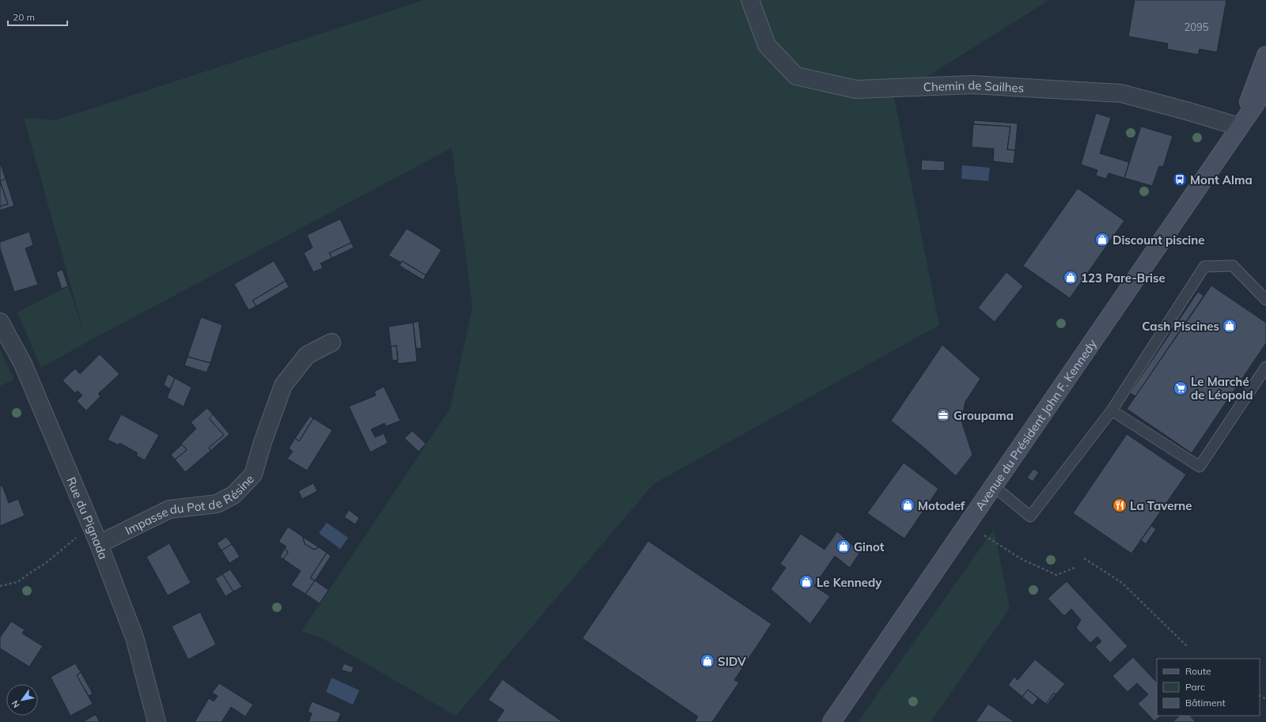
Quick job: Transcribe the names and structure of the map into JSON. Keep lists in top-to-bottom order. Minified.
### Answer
{"streets":{"main road":["Avenue du Président John F. Kennedy"],"street":["Chemin de Sailhes","Impasse du Pot de Résine","Rue du Pignada"]},"crossings":[["Chemin de Sailhes","Avenue du Président John F. Kennedy"],["Impasse du Pot de Résine","Rue du Pignada"]],"places":{"bus stop":["Mont Alma"],"shop":["Discount piscine","123 Pare-Brise","Cash Piscines","Motodef","Ginot","Le Kennedy","SIDV"],"supermarket":["Le Marché de Léopold"],"office":["Groupama"],"restaurant":["La Taverne"]},"house_numbers":["2095"],"legend":["Route","Parc","Bâtiment"],"scale_bar":"20 m","north":"bottom left"}
